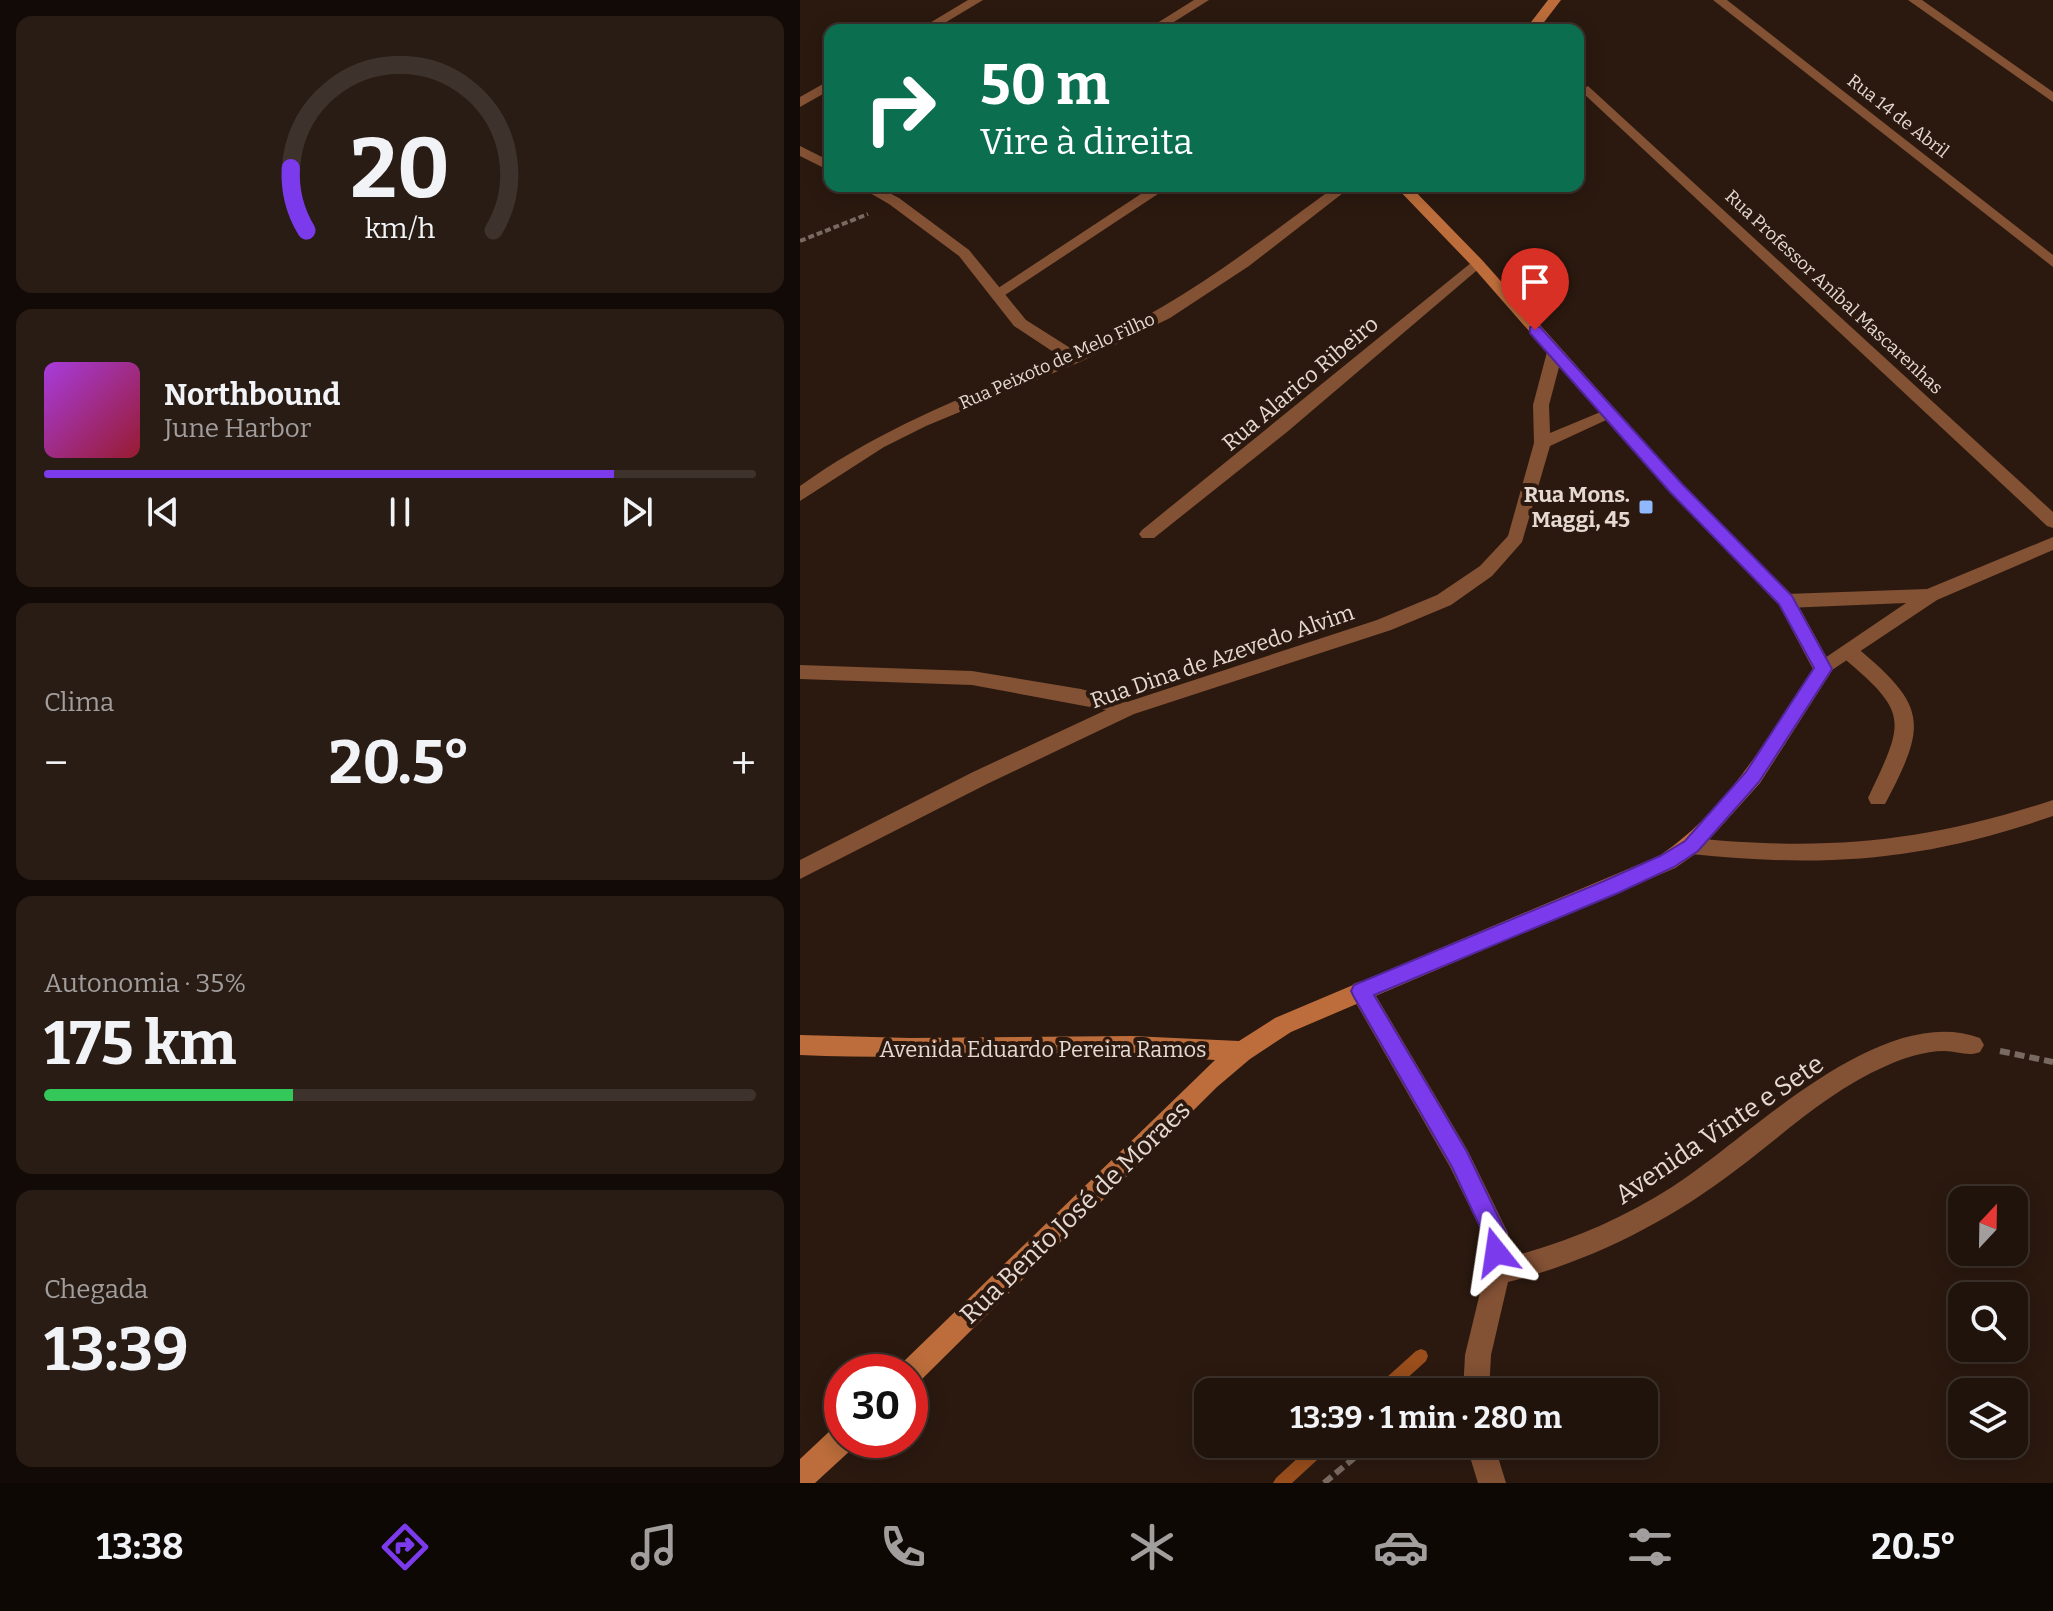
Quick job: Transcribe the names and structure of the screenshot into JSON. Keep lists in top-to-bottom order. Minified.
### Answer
{"streets":{"street":["Rua 14 de Abril","Rua Professor Aníbal Mascarenhas","Rua Peixoto de Melo Filho","Rua Alarico Ribeiro","Rua Dina de Azevedo Alvim","Avenida Eduardo Pereira Ramos","Avenida Vinte e Sete","Rua Bento José de Moraes"]},"crossings":[["Avenida Eduardo Pereira Ramos","Rua Bento José de Moraes"]],"places":{"transit":["Rua Mons. Maggi, 45"]},"north":"top","page":{"turn":["50 m","Vire à direita"],"song":["Northbound","June Harbor"],"tile":["Clima",["Autonomia · 35%","175 km"],["Chegada","13:39"]],"heat":["−","20.5°","+"],"limit":"30","trip":"13:39 · 1 min · 280 m","tabs":["13:38","20.5°"],"gauge":["20","km/h"]}}
